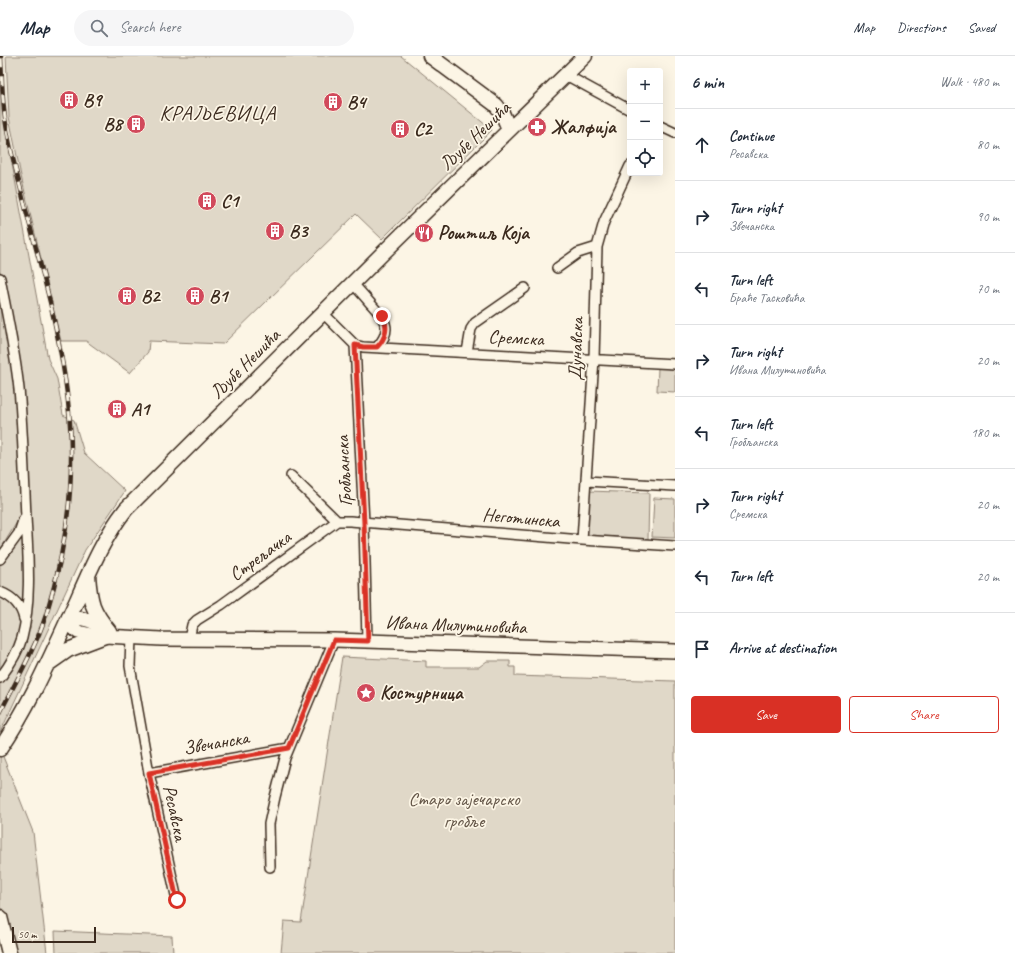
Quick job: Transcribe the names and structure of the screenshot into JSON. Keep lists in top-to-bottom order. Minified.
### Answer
{"streets":{"main road":["Љубе Нешића"],"street":["Сремска","Дунавска","Гробљанска","Неготинска","Стрељачка","Ивана Милутиновића","Звечанска","Ресавска"]},"crossings":[["Љубе Нешића","Ивана Милутиновића"],["Сремска","Дунавска"],["Сремска","Гробљанска"],["Дунавска","Неготинска"],["Гробљанска","Неготинска"],["Гробљанска","Ивана Милутиновића"],["Стрељачка","Ивана Милутиновића"],["Ивана Милутиновића","Ресавска"],["Звечанска","Ресавска"]],"districts":["КРАЉЕВИЦА"],"parks":["Старо зајечарско гробље"],"places":{"building":["B9","B4","B8","C2","C1","B3","B2","B1","A1"],"pharmacy":["Жалфија"],"restaurant":["Роштиљ Која"],"place":["Костурница"]},"scale_bar":"50 m","page":{"header":"Map","search":"Search here","nav":["Map","Directions","Saved"],"heading":["6 min","Walk · 480 m"],"map_buttons":["+","−"],"list":[["Continue","Ресавска","80 m"],["Turn right","Звечанска","90 m"],["Turn left","Браће Тасковића","70 m"],["Turn right","Ивана Милутиновића","20 m"],["Turn left","Гробљанска","180 m"],["Turn right","Сремска","20 m"],["Turn left","20 m"],"Arrive at destination"],"buttons":["Save","Share"],"scale":"50 m"}}
